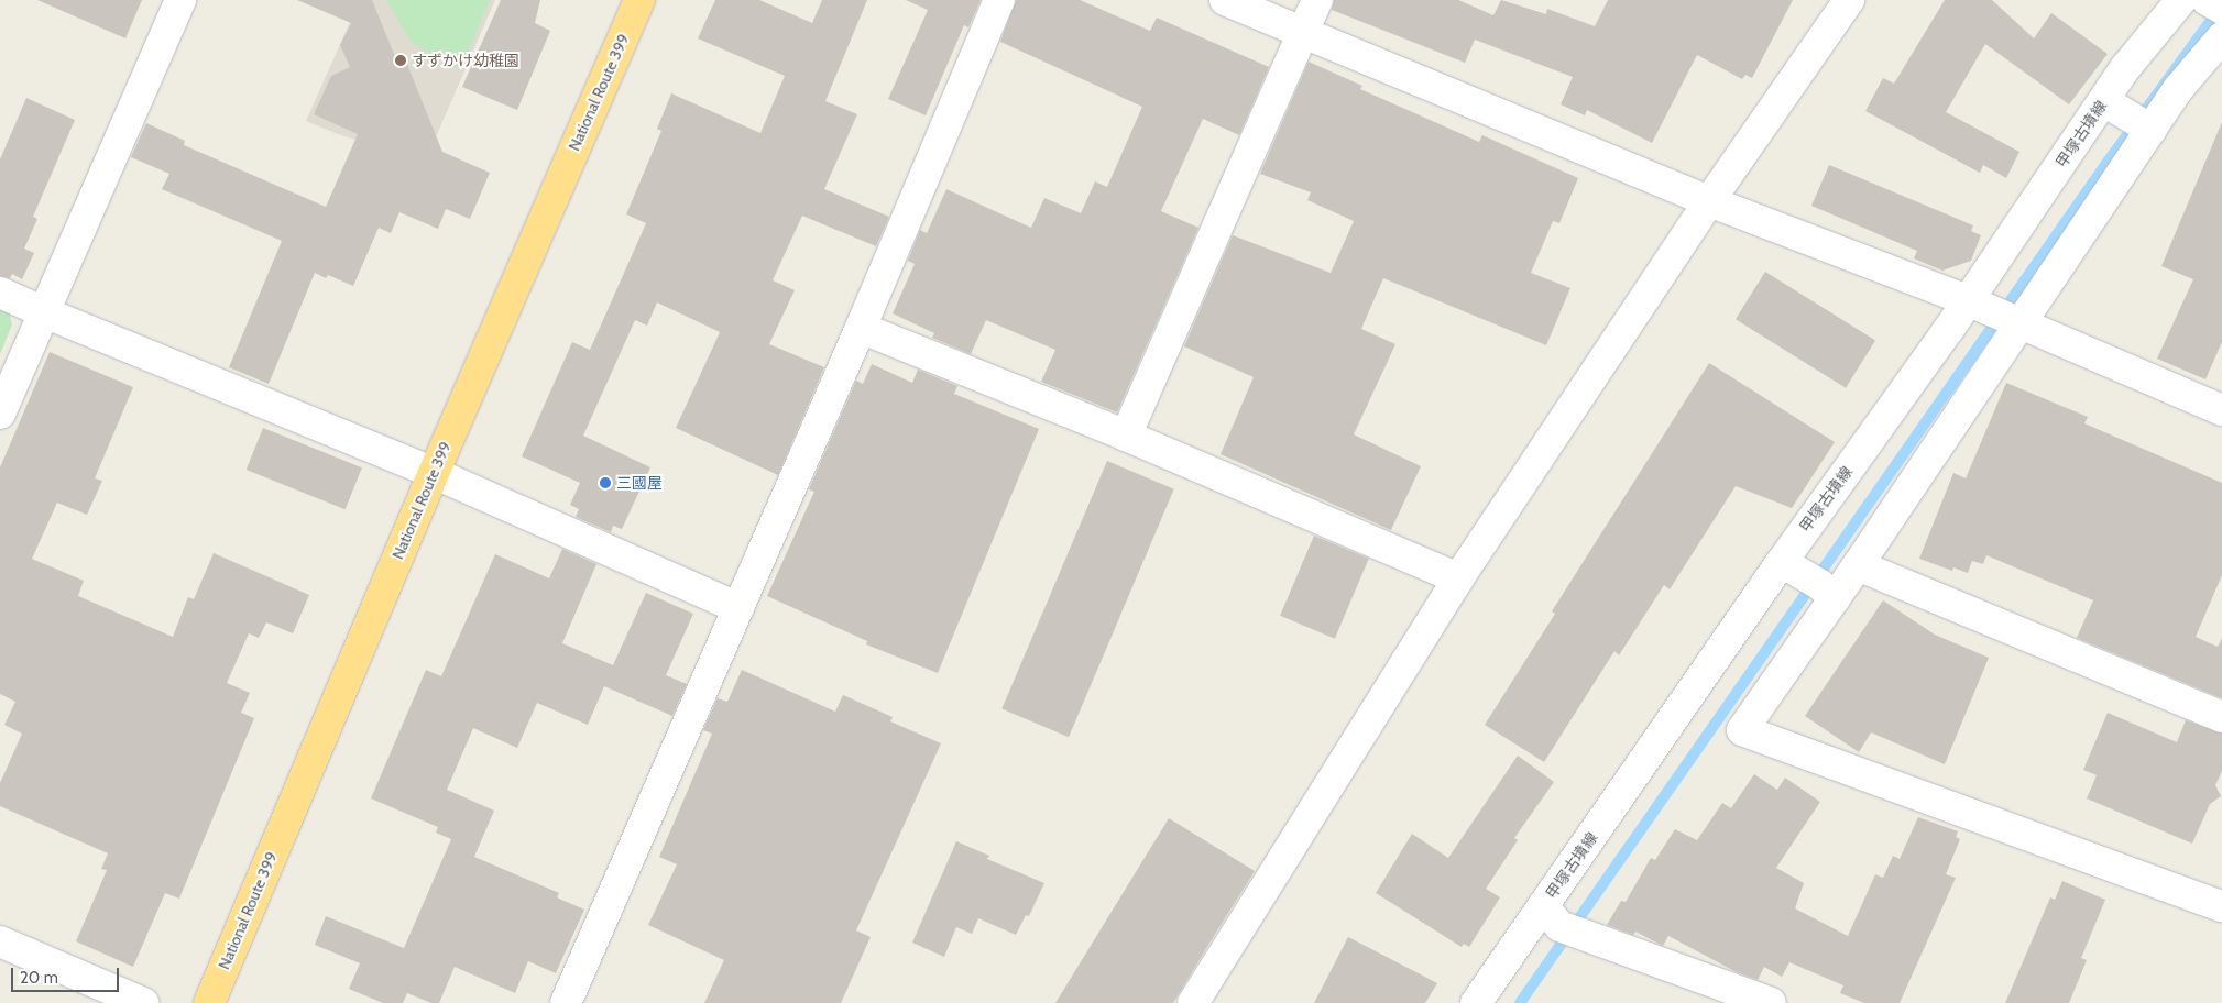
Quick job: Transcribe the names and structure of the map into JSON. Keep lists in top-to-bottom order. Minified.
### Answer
{"streets":{"highway":["National Route 399"],"street":["甲塚古墳線"]},"places":["すずかけ幼稚園","三國屋"],"scale_bar":"20 m"}
